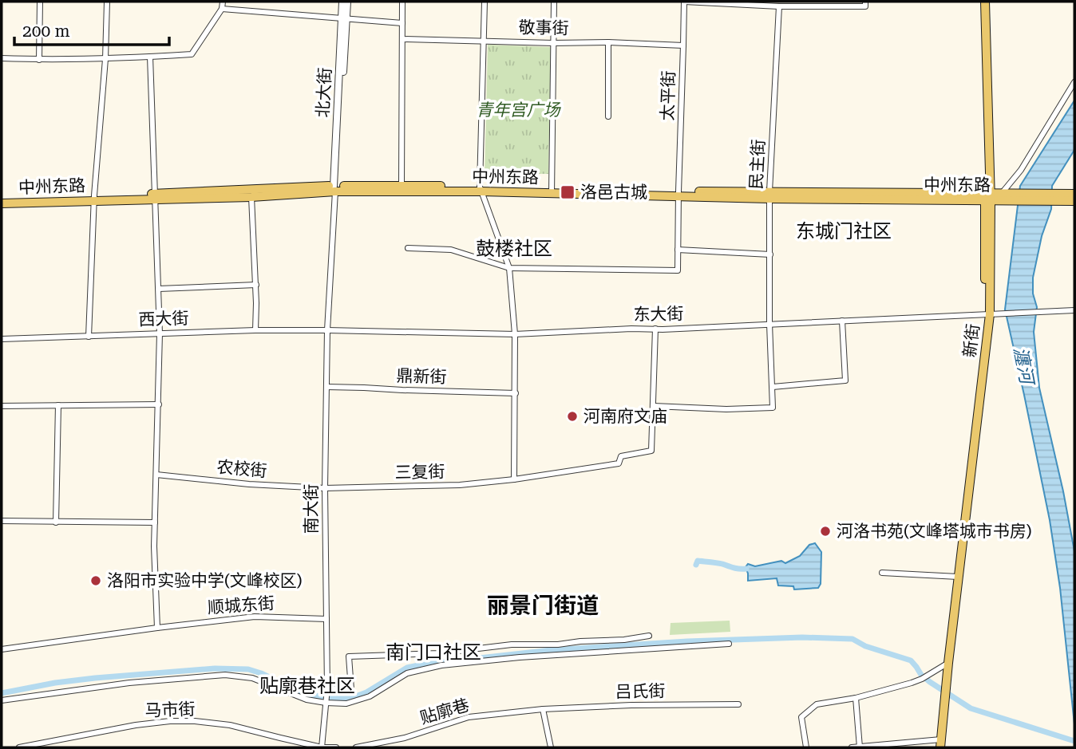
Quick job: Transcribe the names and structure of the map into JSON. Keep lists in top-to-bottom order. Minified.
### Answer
{"streets":{"main road":["中州东路","新街"],"street":["敬事街","北大街","太平街","民主街","东大街","西大街","鼎新街","农校街","三复街","南大街","顺城东街","吕氏街","马市街","贴廓巷"]},"crossings":[["敬事街","太平街"],["北大街","中州东路"],["北大街","南大街"],["太平街","中州东路"],["民主街","中州东路"],["民主街","东大街"],["民主街","三复街"],["中州东路","新街"],["中州东路","南大街"],["东大街","西大街"],["东大街","新街"],["东大街","南大街"],["西大街","南大街"],["鼎新街","南大街"],["农校街","三复街"],["农校街","南大街"],["三复街","南大街"],["南大街","顺城东街"],["南大街","马市街"],["吕氏街","贴廓巷"]],"districts":["东城门社区","鼓楼社区","丽景门街道","南门口社区","贴廓巷社区"],"water":["瀍河"],"parks":["青年宫广场"],"places":{"transit":["洛邑古城"],"other":["河南府文庙","河洛书苑(文峰塔城市书房)","洛阳市实验中学(文峰校区)"]},"scale_bar":"200 m"}
